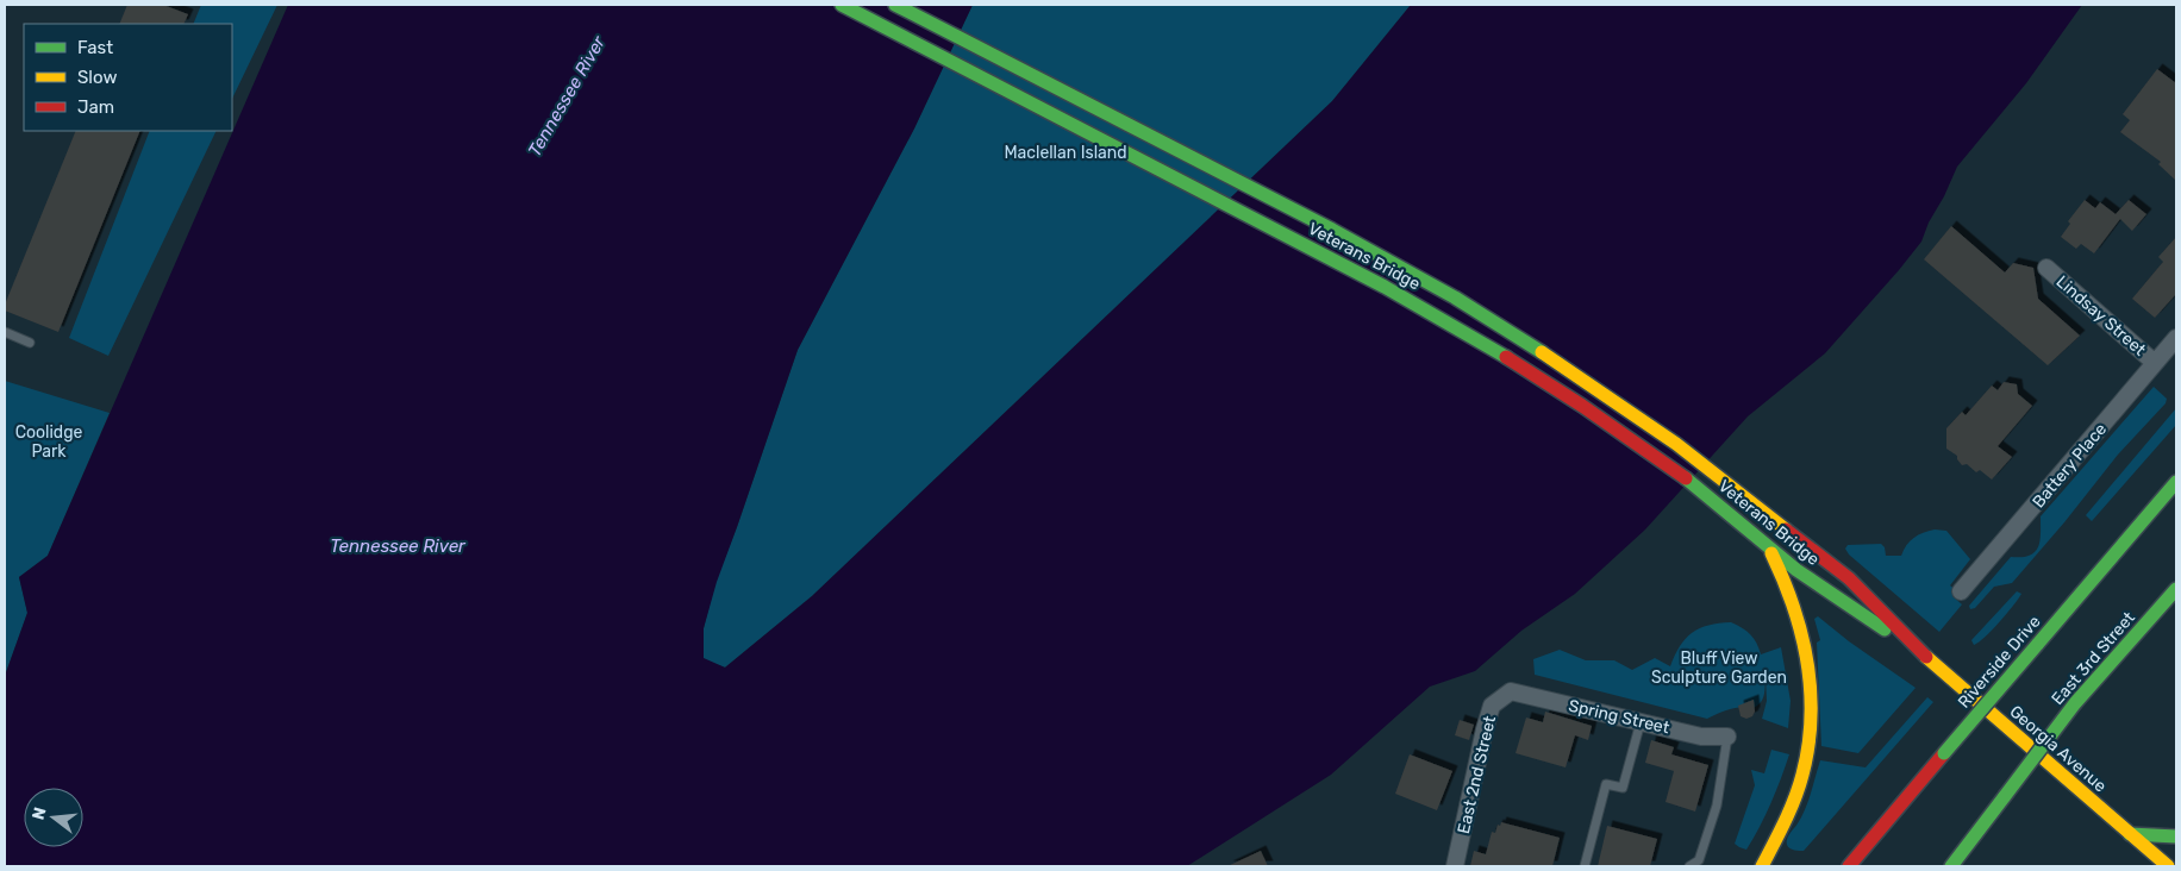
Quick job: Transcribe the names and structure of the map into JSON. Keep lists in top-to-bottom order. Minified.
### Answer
{"streets":{"main road":["Veterans Bridge","East 3rd Street","Riverside Drive","Georgia Avenue"],"street":["Lindsay Street","Battery Place","Spring Street","East 2nd Street"]},"crossings":[["Veterans Bridge","Georgia Avenue"],["Lindsay Street","Battery Place"],["Spring Street","East 2nd Street"]],"water":["Tennessee River"],"parks":["Maclellan Island","Coolidge Park","Bluff View Sculpture Garden"],"legend":["Fast","Slow","Jam"],"north":"left"}
